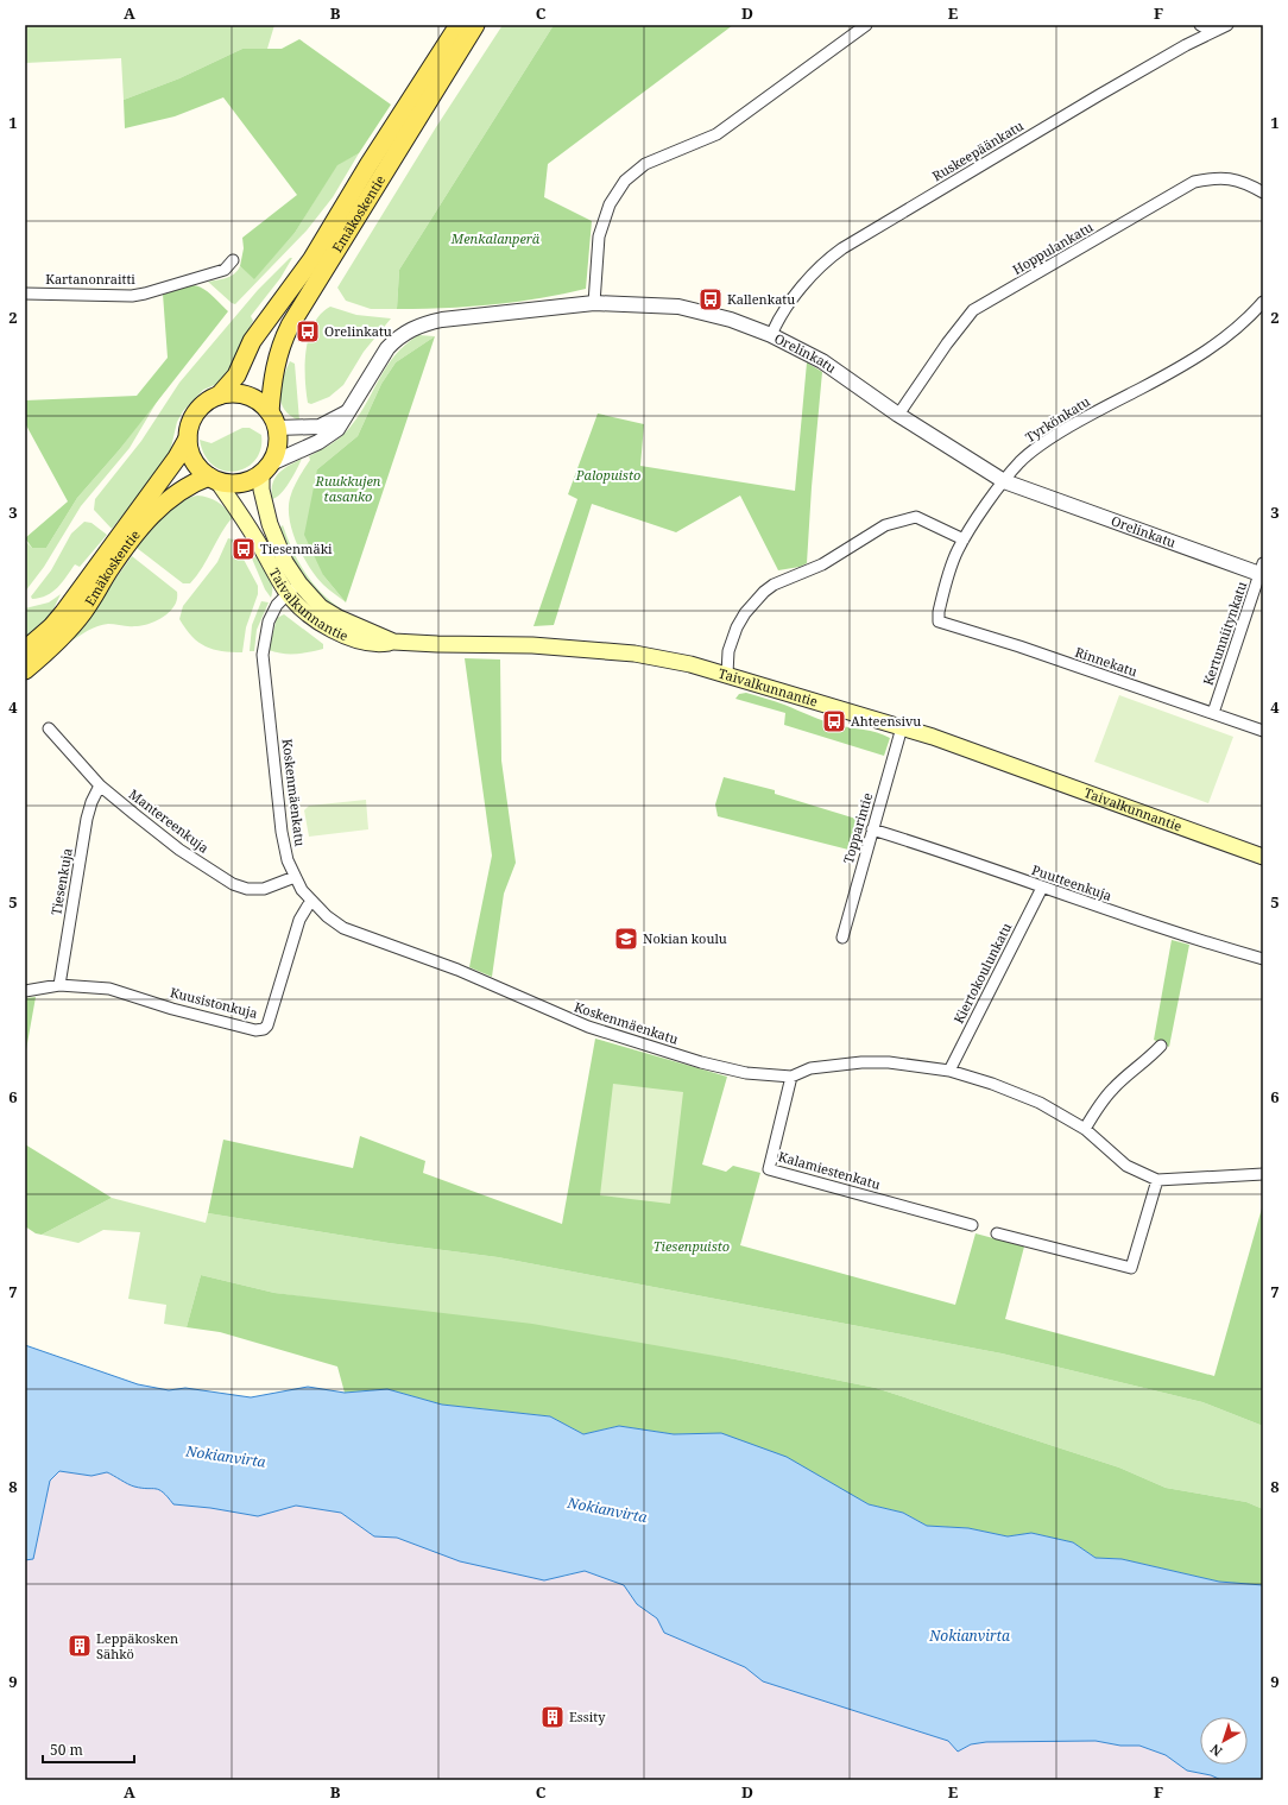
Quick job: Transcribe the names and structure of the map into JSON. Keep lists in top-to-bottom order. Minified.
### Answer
{"streets":{"main road":["Emäkoskentie","Taivalkunnantie"],"street":["Ruskeepäänkatu","Hoppulankatu","Kartanonraitti","Orelinkatu","Tyrkönkatu","Kertunniitynkatu","Rinnekatu","Koskenmäenkatu","Mantereenkuja","Topparintie","Tiesenkuja","Puutteenkuja","Kiertokoulunkatu","Kuusistonkuja","Kalamiestenkatu"]},"crossings":[["Ruskeepäänkatu","Orelinkatu"],["Emäkoskentie","Orelinkatu"],["Emäkoskentie","Taivalkunnantie"],["Hoppulankatu","Orelinkatu"],["Orelinkatu","Tyrkönkatu"],["Orelinkatu","Taivalkunnantie"],["Orelinkatu","Kertunniitynkatu"],["Tyrkönkatu","Rinnekatu"],["Taivalkunnantie","Koskenmäenkatu"],["Taivalkunnantie","Topparintie"],["Kertunniitynkatu","Rinnekatu"],["Koskenmäenkatu","Mantereenkuja"],["Koskenmäenkatu","Kiertokoulunkatu"],["Koskenmäenkatu","Kuusistonkuja"],["Koskenmäenkatu","Kalamiestenkatu"],["Mantereenkuja","Tiesenkuja"],["Topparintie","Puutteenkuja"],["Tiesenkuja","Kuusistonkuja"],["Puutteenkuja","Kiertokoulunkatu"]],"water":["Nokianvirta"],"parks":["Menkalanperä","Palopuisto","Ruukkujen tasanko","Tiesenpuisto"],"places":{"bus stop":["Kallenkatu","Orelinkatu","Tiesenmäki","Ahteensivu"],"school or university":["Nokian koulu"],"building":["Leppäkosken Sähkö","Essity"]},"scale_bar":"50 m","north":"bottom left","grid":{"columns":["A","B","C","D","E","F"],"rows":["1","2","3","4","5","6","7","8","9"]}}
